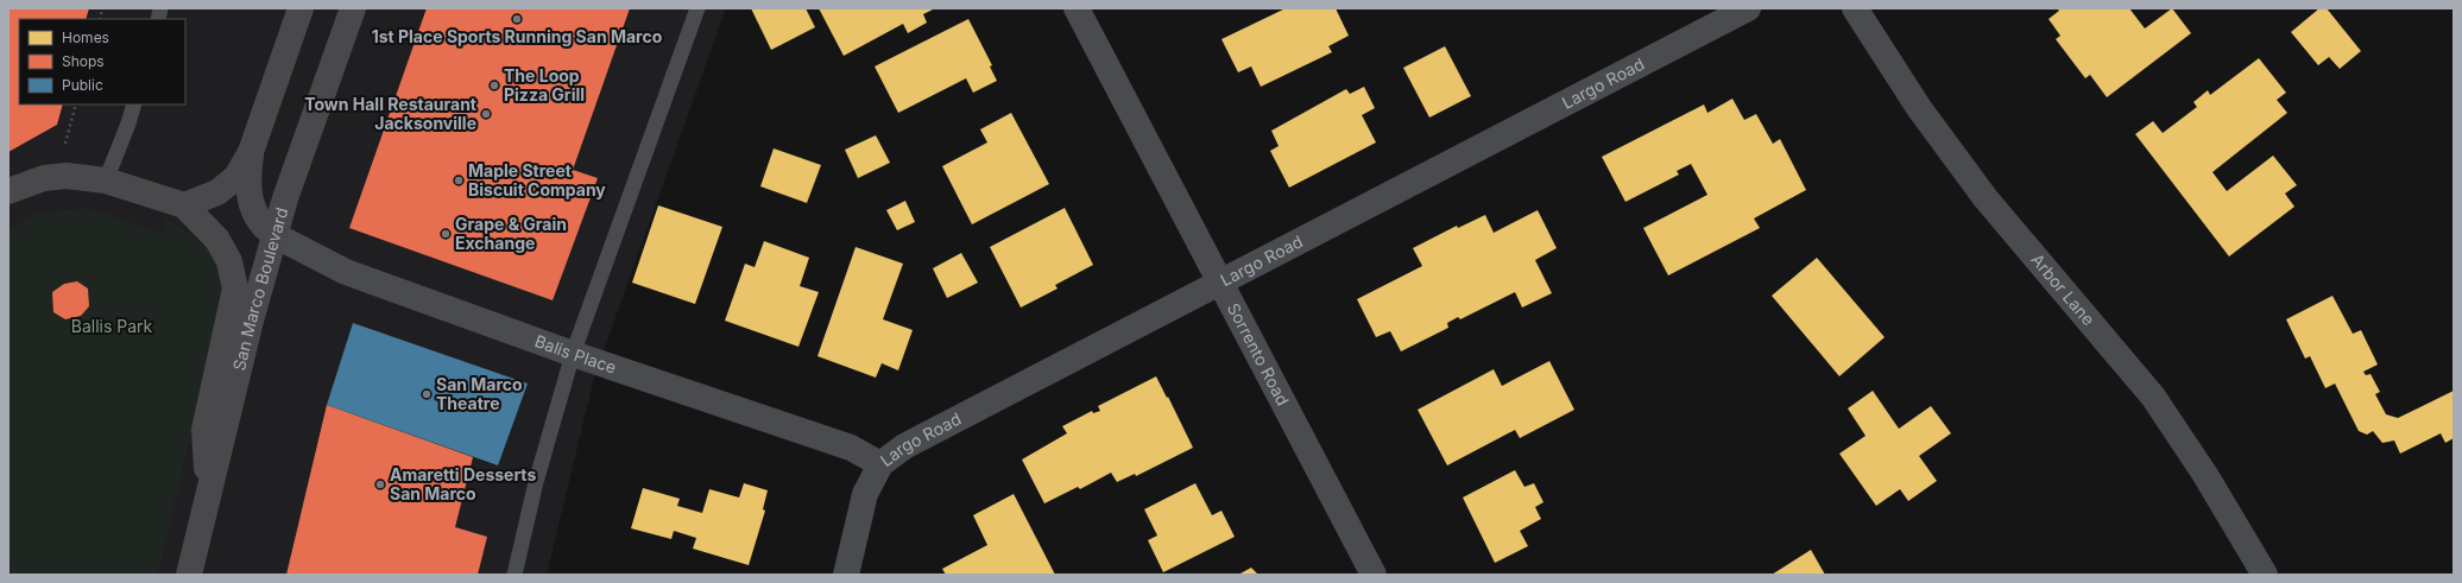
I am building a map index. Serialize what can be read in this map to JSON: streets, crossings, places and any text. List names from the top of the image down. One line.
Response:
{"streets":{"main road":["San Marco Boulevard"],"street":["Largo Road","Arbor Lane","Balis Place","Sorrento Road"]},"crossings":[["Largo Road","Balis Place"],["Largo Road","Sorrento Road"],["San Marco Boulevard","Balis Place"]],"parks":["Ballis Park"],"places":["1st Place Sports Running San Marco","The Loop Pizza Grill","Town Hall Restaurant Jacksonville","Maple Street Biscuit Company","Grape & Grain Exchange","San Marco Theatre","Amaretti Desserts San Marco"],"legend":["Homes","Shops","Public"]}
